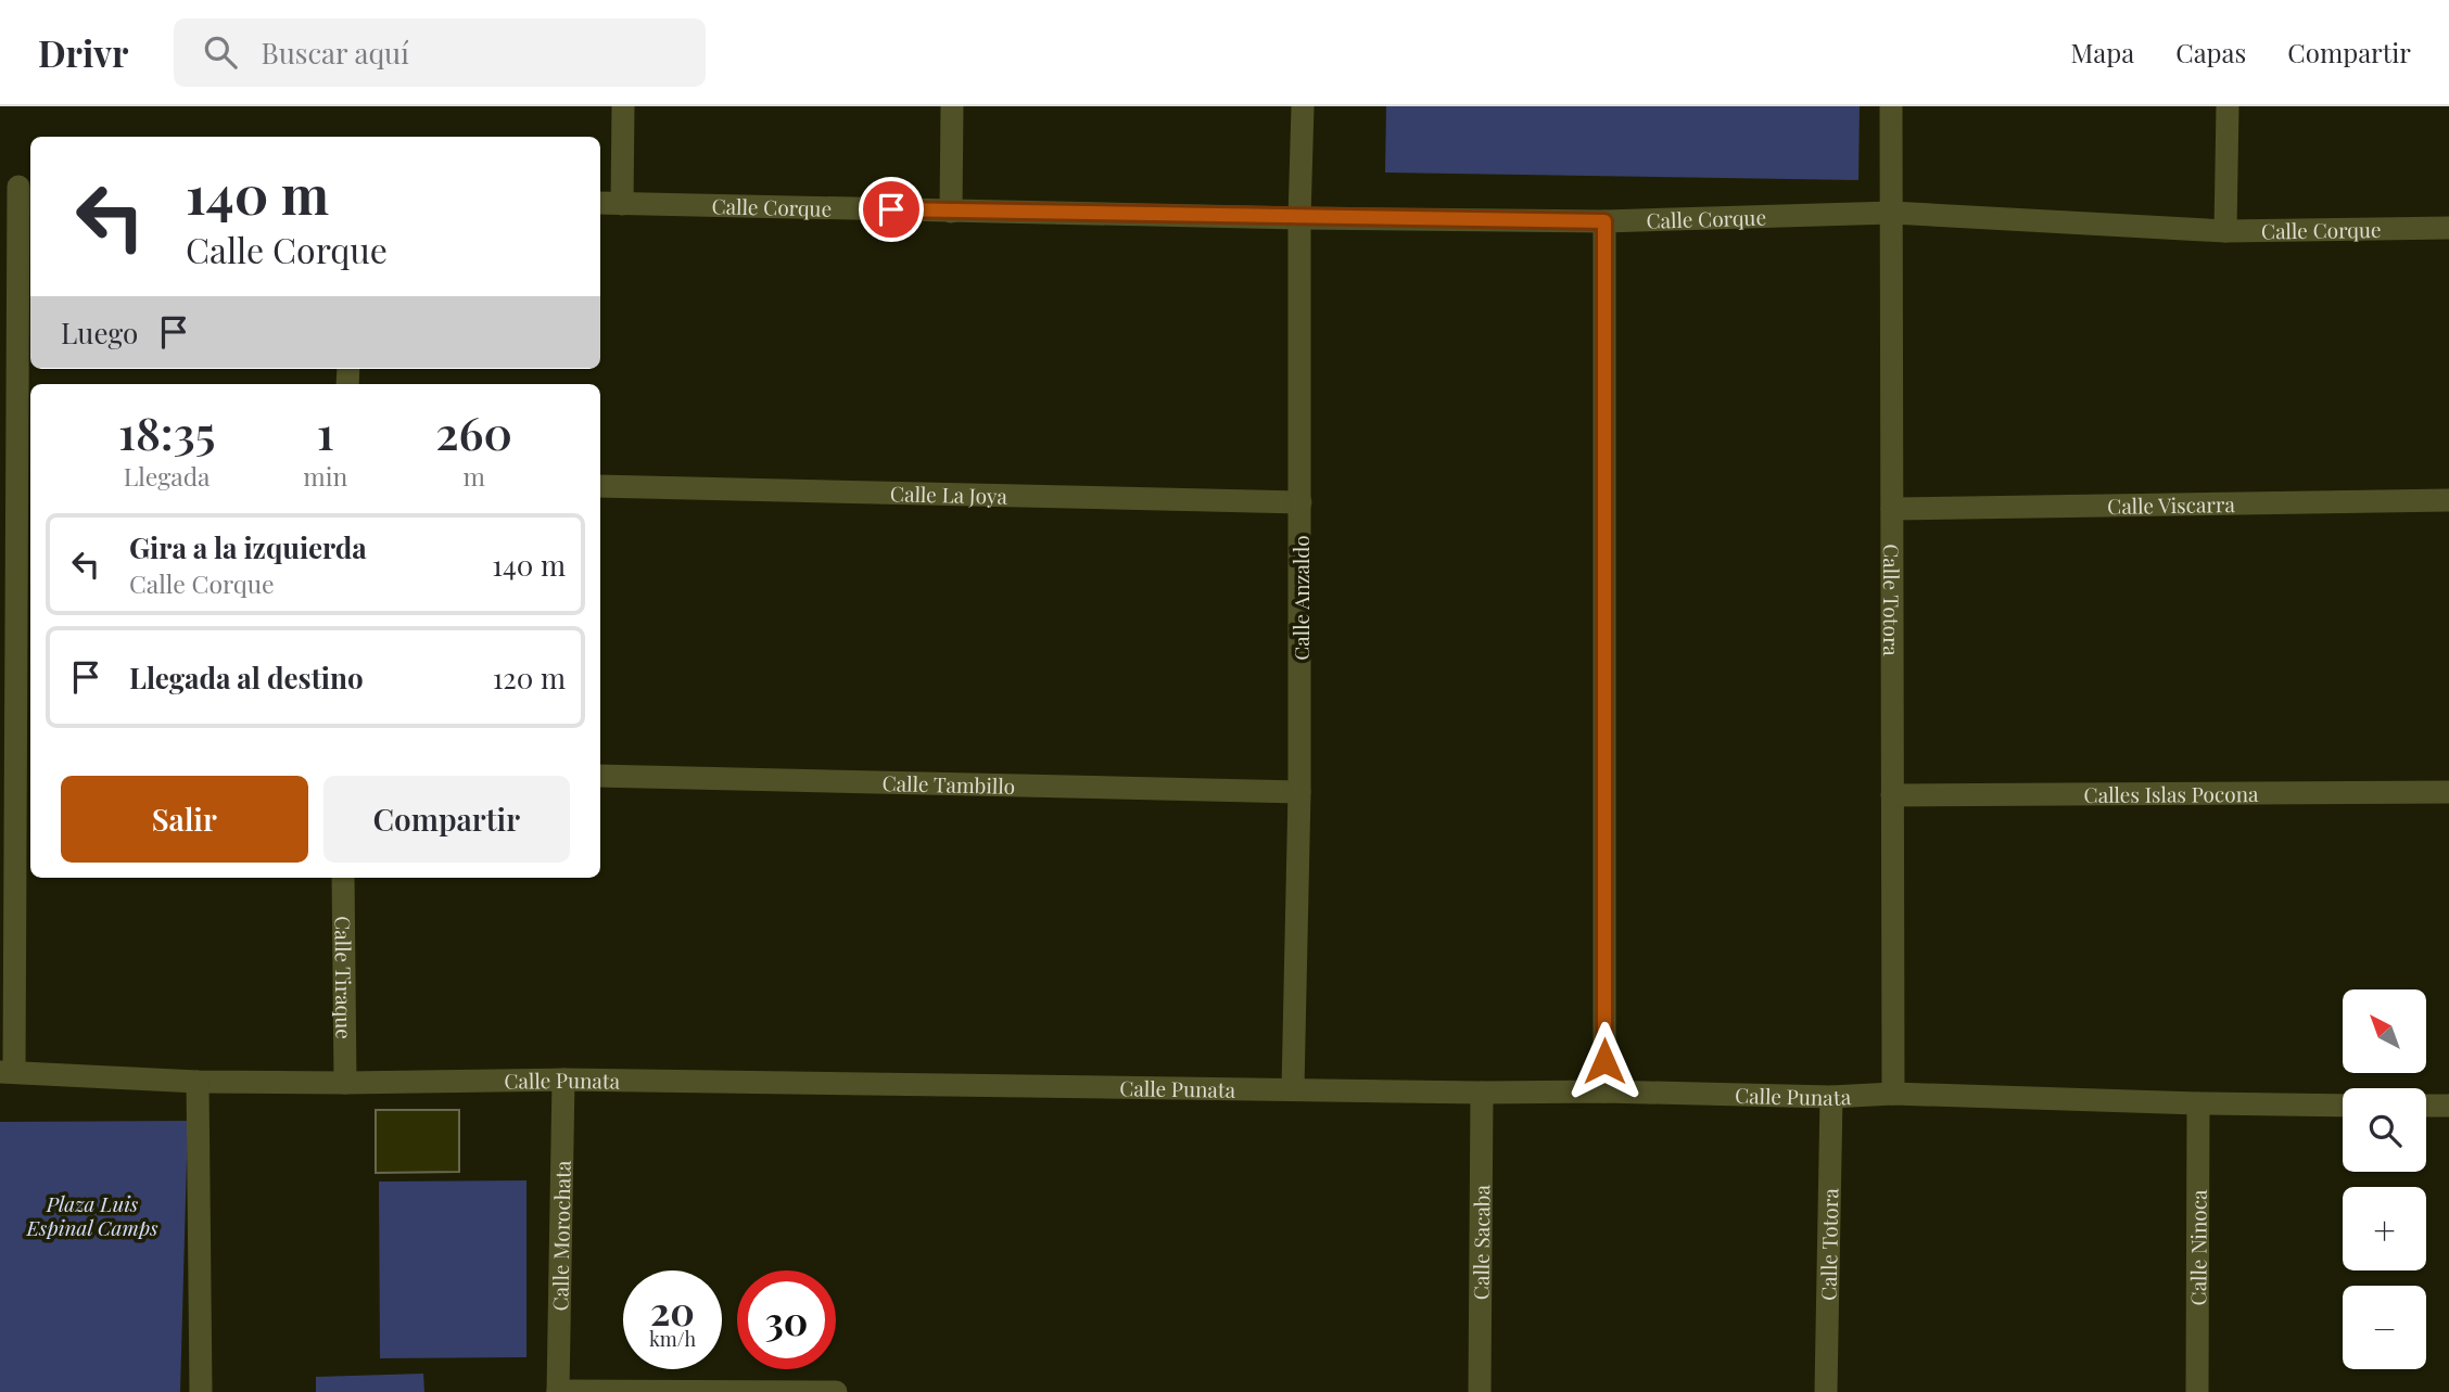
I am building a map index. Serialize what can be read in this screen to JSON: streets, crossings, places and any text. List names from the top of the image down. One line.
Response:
{"streets":{"street":["Calle Corque","Calle La Joya","Calle Viscarra","Calle Anzaldo","Calle Totora","Calle Tambillo","Calles Islas Pocona","Calle Tiraque","Calle Punata","Calle Morochata","Calle Sacaba","Calle Ninoca"]},"crossings":[["Calle Corque","Calle Anzaldo"],["Calle Corque","Calle Totora"],["Calle La Joya","Calle Anzaldo"],["Calle Viscarra","Calle Totora"],["Calle Anzaldo","Calle Tambillo"],["Calle Anzaldo","Calle Punata"],["Calle Totora","Calles Islas Pocona"],["Calle Totora","Calle Punata"],["Calle Tiraque","Calle Punata"],["Calle Punata","Calle Morochata"],["Calle Punata","Calle Sacaba"],["Calle Punata","Calle Ninoca"]],"parks":["Plaza Luis Espinal Camps"],"north":"top left","page":{"header":"Drivr","search":"Buscar aquí","nav":["Mapa","Capas","Compartir"],"turn":["140 m","Calle Corque"],"then":"Luego","eta":["18:35","Llegada","1","min","260","m"],"list":[{"name":"Gira a la izquierda","note":"Calle Corque","value":"140 m"},{"name":"Llegada al destino","value":"120 m"}],"buttons":["Salir","Compartir"],"map_buttons":["+","−"],"speed":"20 km/h","limit":"30"}}
